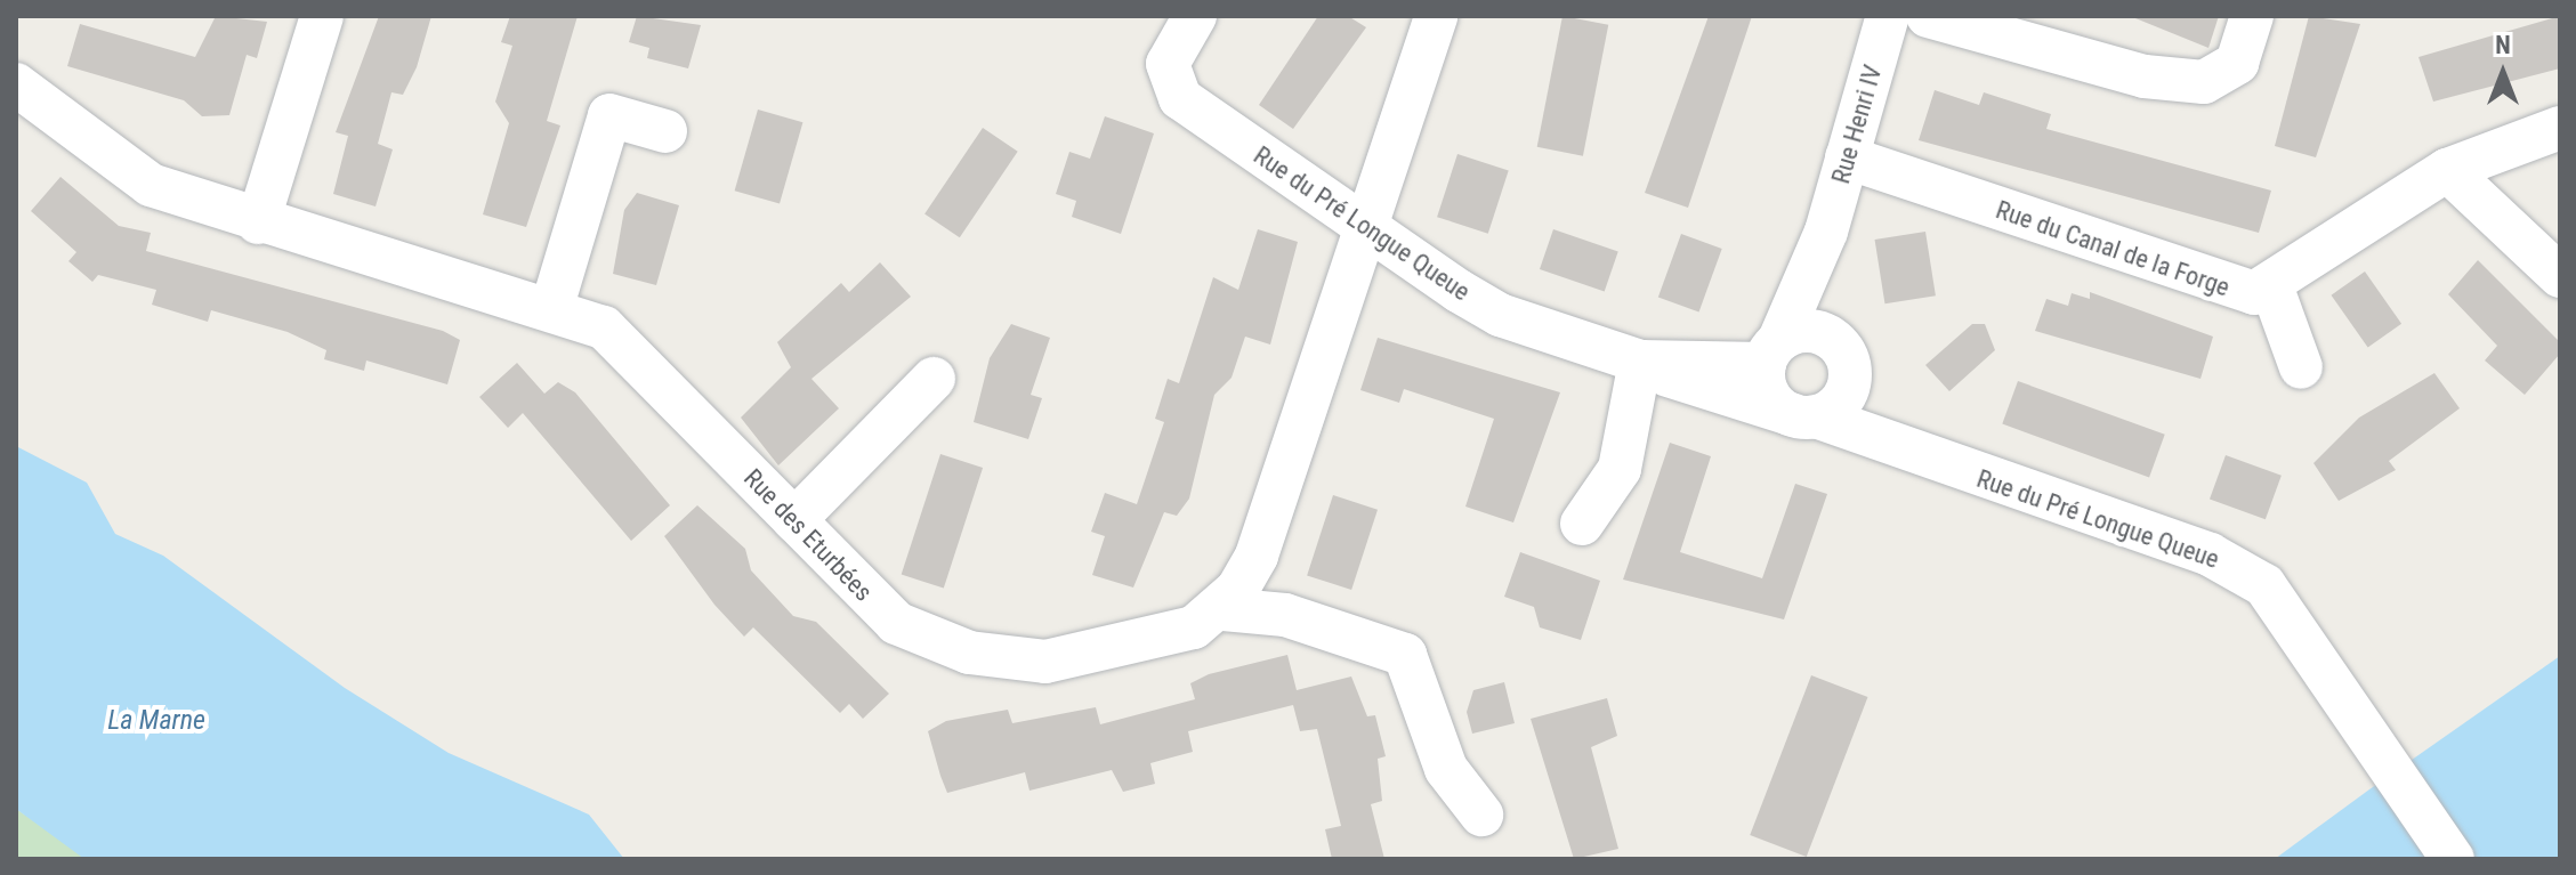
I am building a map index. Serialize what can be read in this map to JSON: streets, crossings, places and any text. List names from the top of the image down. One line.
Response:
{"streets":{"street":["Rue Henri IV","Rue du Pré Longue Queue","Rue du Canal de la Forge","Rue des Eturbées"]},"crossings":[["Rue Henri IV","Rue du Pré Longue Queue"],["Rue Henri IV","Rue du Canal de la Forge"]],"water":["La Marne"],"north":"top"}
